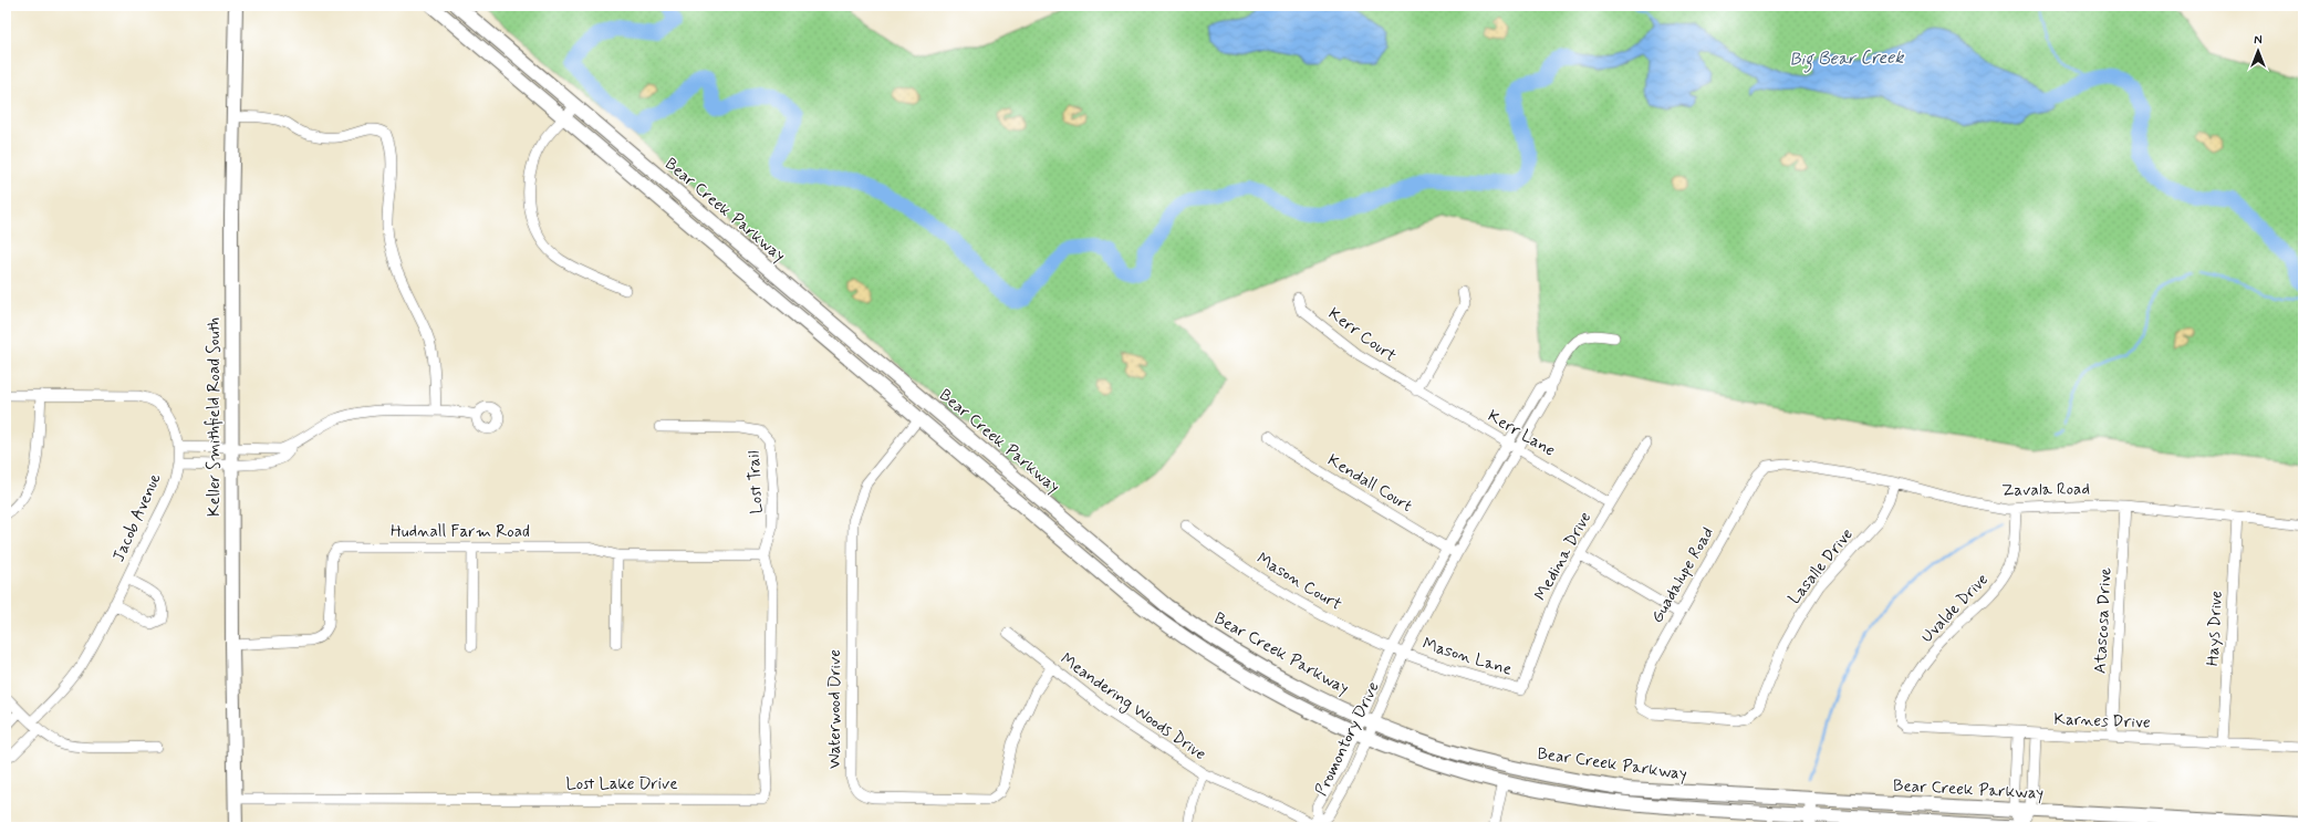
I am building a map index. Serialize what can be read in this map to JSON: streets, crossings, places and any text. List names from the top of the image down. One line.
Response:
{"streets":{"main road":["Bear Creek Parkway","Keller Smithfield Road South"],"street":["Kerr Court","Kerr Lane","Lost Trail","Kendall Court","Zavala Road","Jacob Avenue","Hudnall Farm Road","Medina Drive","Lasalle Drive","Guadalupe Road","Mason Court","Uvalde Drive","Atascosa Drive","Hays Drive","Mason Lane","Meandering Woods Drive","Waterwood Drive","Karnes Drive","Promontory Drive","Lost Lake Drive"]},"crossings":[["Bear Creek Parkway","Waterwood Drive"],["Bear Creek Parkway","Promontory Drive"],["Kerr Court","Kerr Lane"],["Keller Smithfield Road South","Hudnall Farm Road"],["Keller Smithfield Road South","Lost Lake Drive"],["Kerr Lane","Medina Drive"],["Kerr Lane","Promontory Drive"],["Lost Trail","Hudnall Farm Road"],["Lost Trail","Lost Lake Drive"],["Kendall Court","Promontory Drive"],["Zavala Road","Lasalle Drive"],["Zavala Road","Guadalupe Road"],["Zavala Road","Uvalde Drive"],["Zavala Road","Atascosa Drive"],["Zavala Road","Hays Drive"],["Hudnall Farm Road","Lost Lake Drive"],["Medina Drive","Mason Lane"],["Lasalle Drive","Guadalupe Road"],["Mason Court","Mason Lane"],["Mason Court","Promontory Drive"],["Uvalde Drive","Karnes Drive"],["Atascosa Drive","Karnes Drive"],["Hays Drive","Karnes Drive"],["Mason Lane","Promontory Drive"],["Meandering Woods Drive","Waterwood Drive"],["Meandering Woods Drive","Promontory Drive"]],"water":["Big Bear Creek"],"north":"top"}
